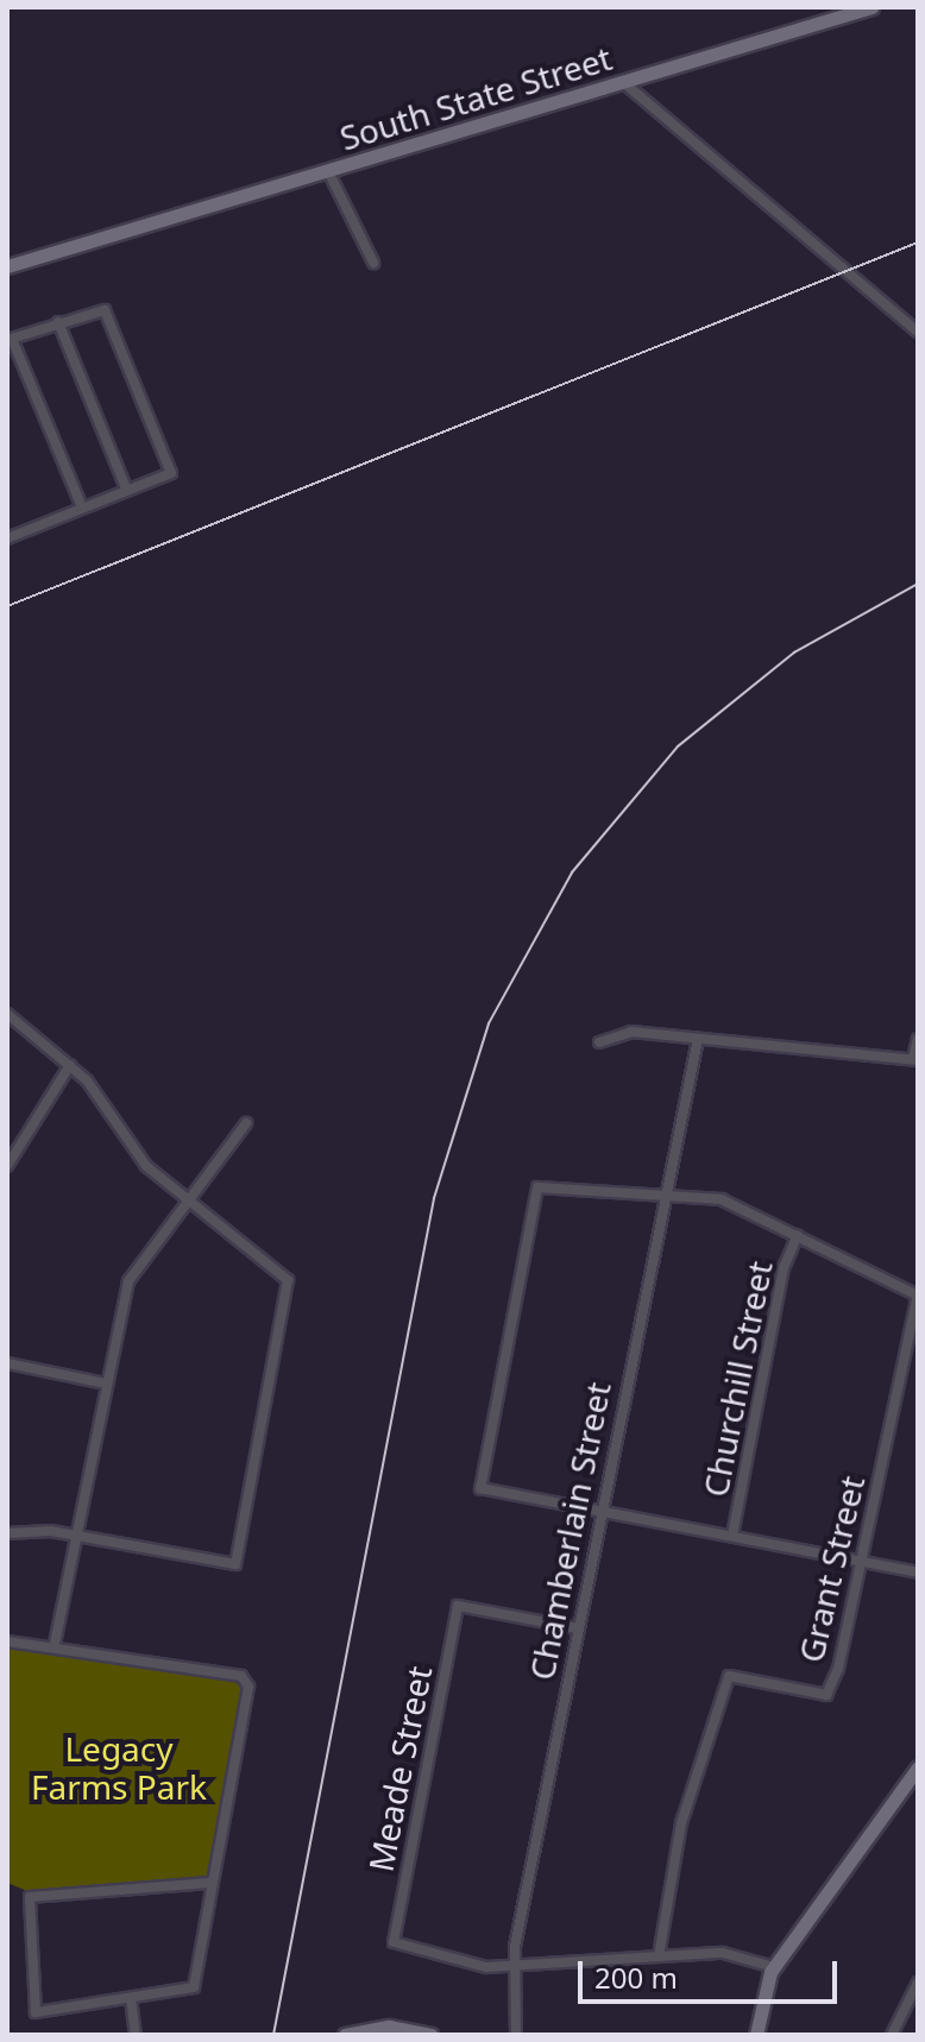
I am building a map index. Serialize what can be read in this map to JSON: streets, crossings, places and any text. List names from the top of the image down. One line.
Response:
{"streets":{"main road":["South State Street"],"street":["Churchill Street","Chamberlain Street","Grant Street","Meade Street"]},"crossings":[["Chamberlain Street","Meade Street"]],"parks":["Legacy Farms Park"],"scale_bar":"200 m"}
